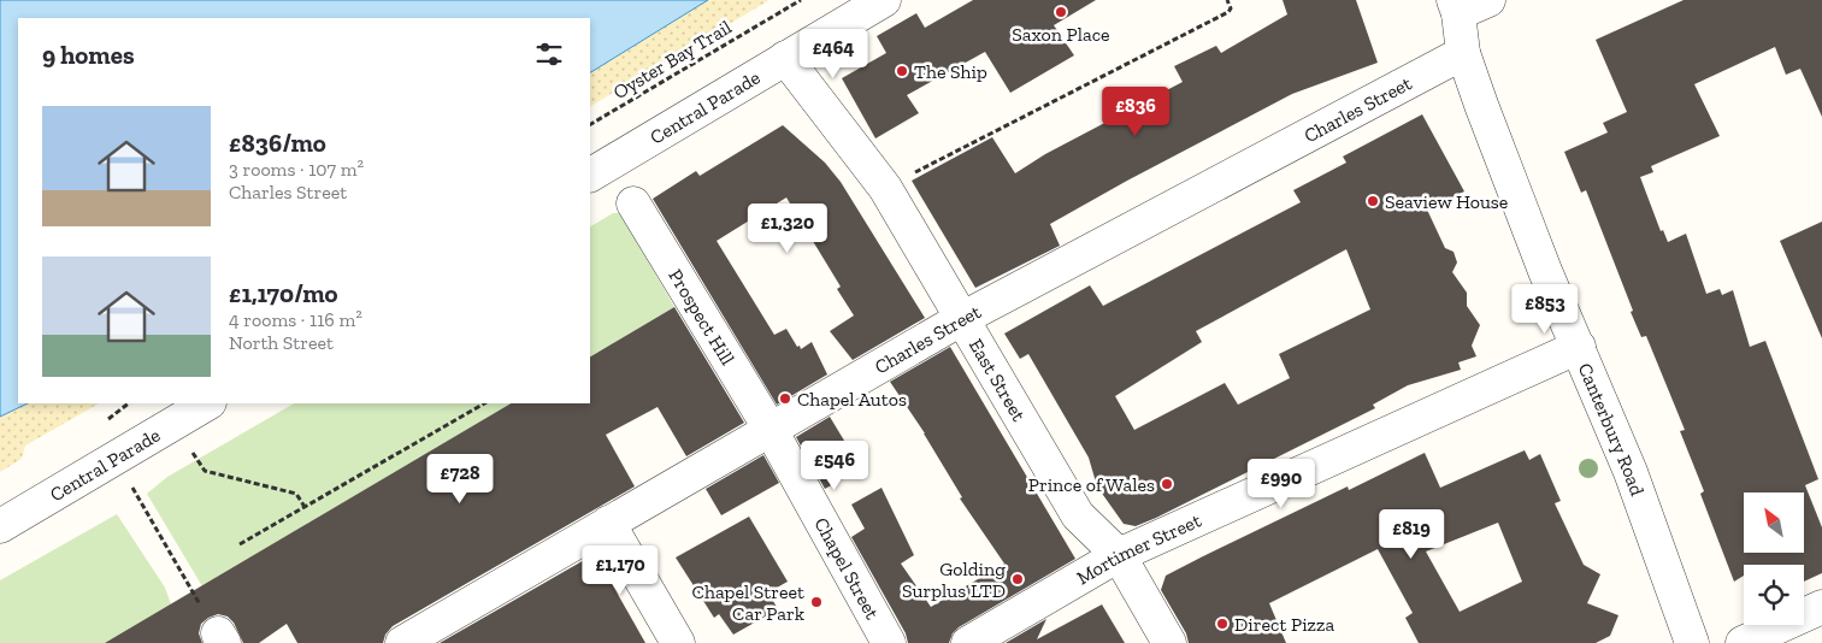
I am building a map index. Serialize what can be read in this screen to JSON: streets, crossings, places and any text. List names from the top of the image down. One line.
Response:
{"streets":{"street":["Central Parade","Charles Street","Prospect Hill","East Street","Canterbury Road","Mortimer Street","Chapel Street"],"path":["Oyster Bay Trail"]},"crossings":[["Central Parade","East Street"],["Charles Street","Prospect Hill"],["Charles Street","East Street"],["Charles Street","Canterbury Road"],["Charles Street","Chapel Street"],["Prospect Hill","Chapel Street"],["East Street","Mortimer Street"],["Canterbury Road","Mortimer Street"]],"places":["Saxon Place","The Ship","Seaview House","Chapel Autos","Prince of Wales","Golding Surplus LTD","Chapel Street Car Park","Direct Pizza"],"north":"top left","page":{"heading":"9 homes","price":["£464","£836","£1,320","£853","£546","£728","£990","£819","£1,170"],"list":[{"name":"£836/mo","note":"3 rooms · 107 m² · Charles Street"},{"name":"£1,170/mo","note":"4 rooms · 116 m² · North Street"}]}}
